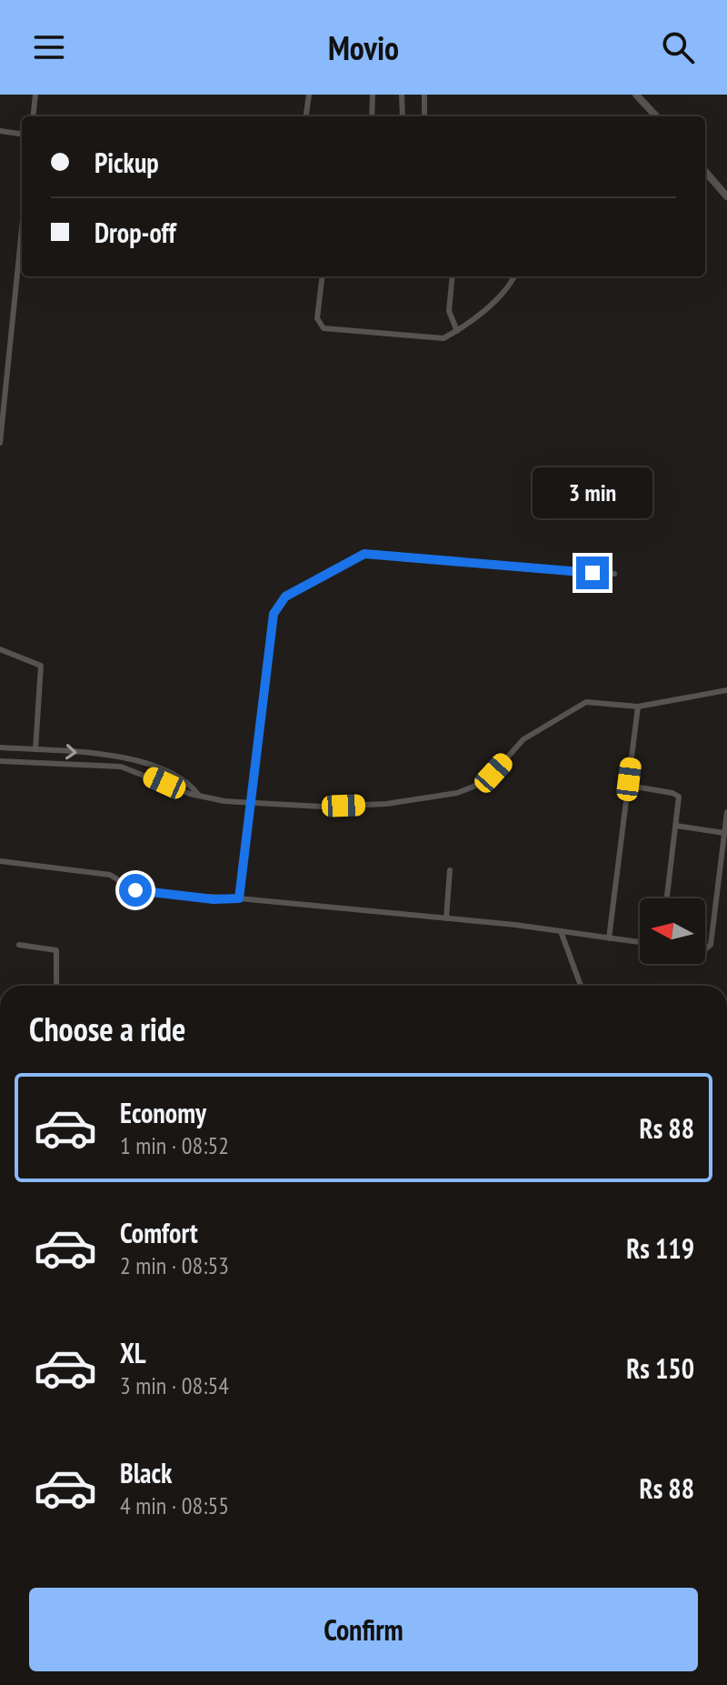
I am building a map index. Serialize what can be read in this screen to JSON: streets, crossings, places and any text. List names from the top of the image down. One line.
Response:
{"north":"left","page":{"header":"Movio","banner":["Pickup","Drop-off"],"bubble":"3 min","heading":"Choose a ride","list":[{"name":"Economy","note":"1 min · 08:52","value":"Rs 88"},{"name":"Comfort","note":"2 min · 08:53","value":"Rs 119"},{"name":"XL","note":"3 min · 08:54","value":"Rs 150"},{"name":"Black","note":"4 min · 08:55","value":"Rs 88"}],"buttons":"Confirm"}}
